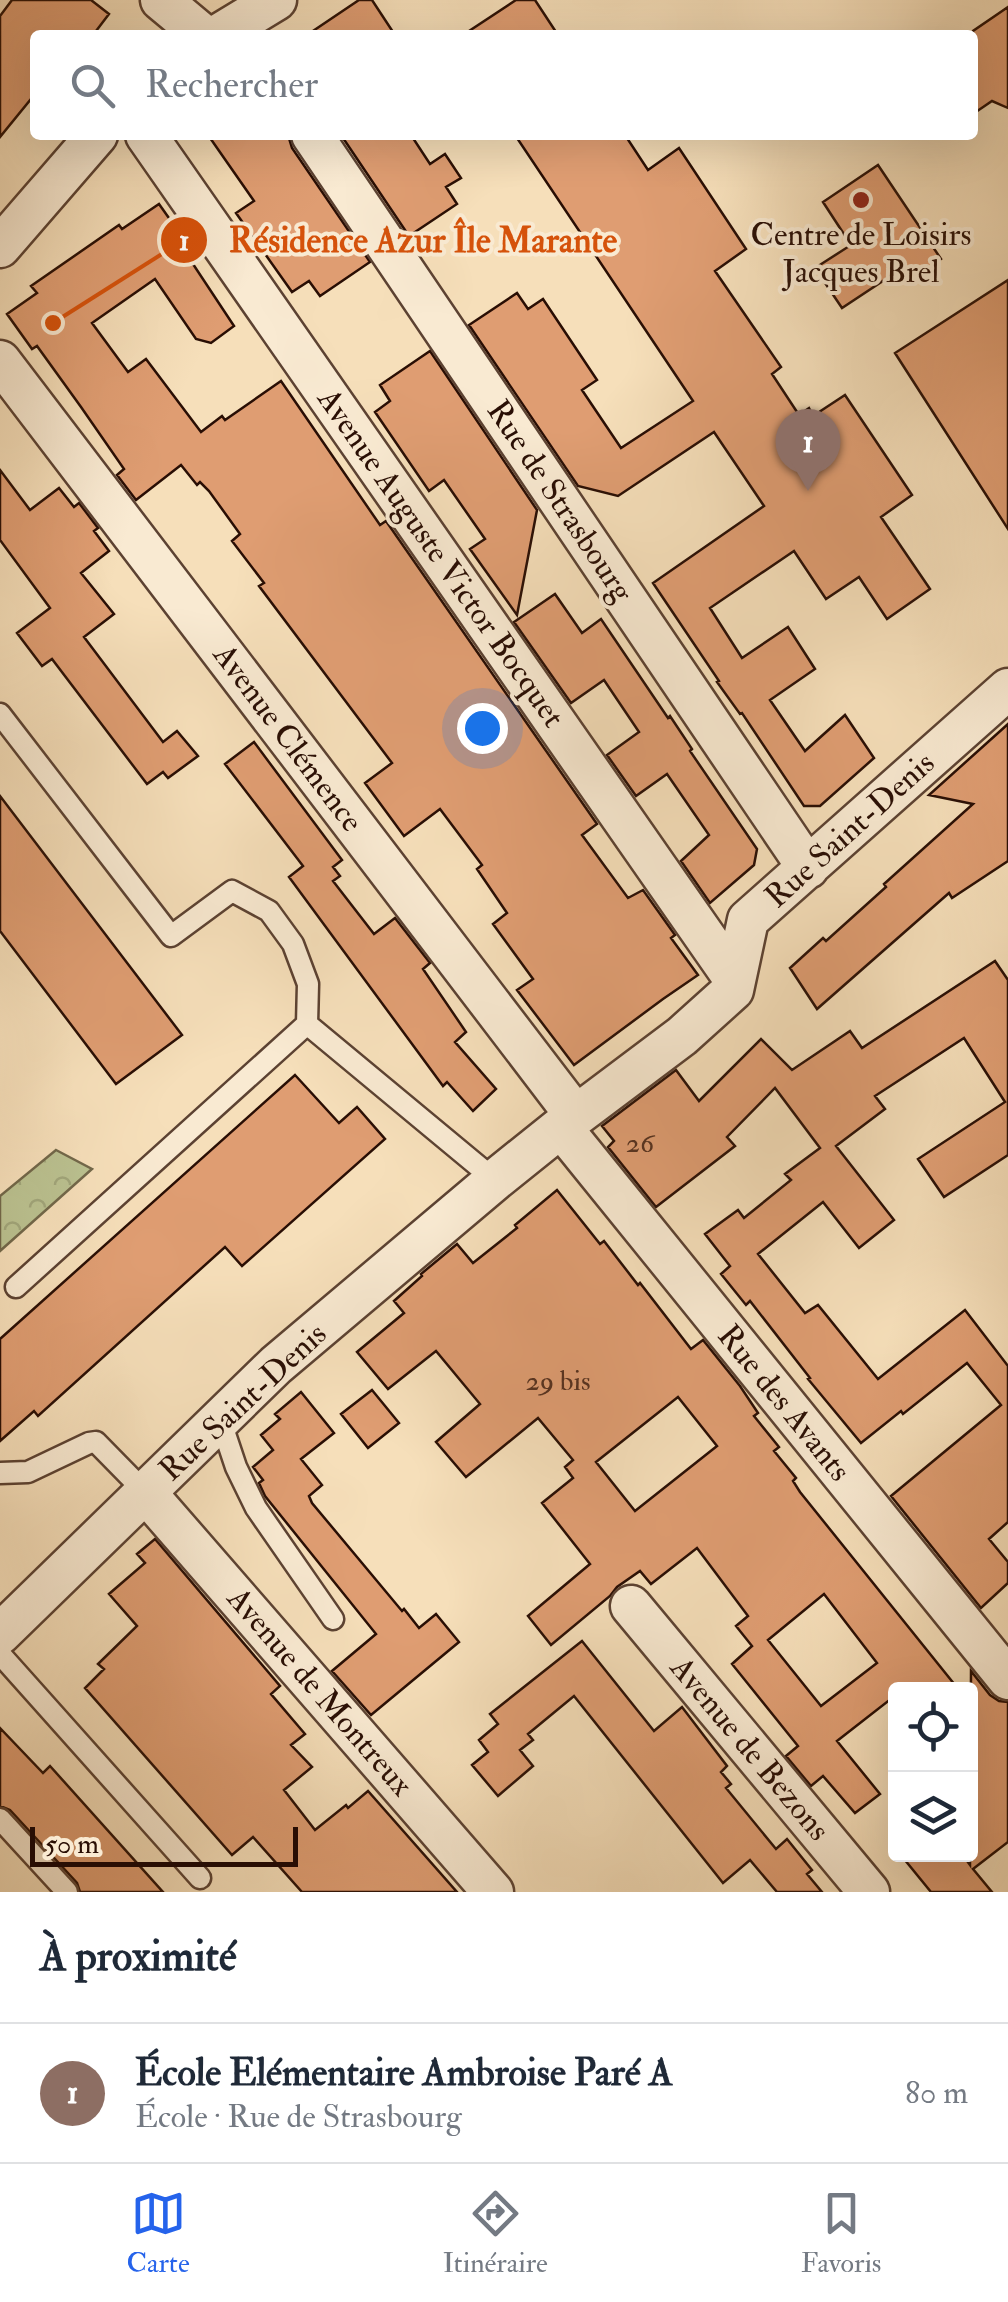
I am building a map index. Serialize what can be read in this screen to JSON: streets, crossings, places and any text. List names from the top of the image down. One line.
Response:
{"streets":{"street":["Rue de Strasbourg","Avenue Auguste Victor Bocquet","Avenue Clémence","Rue Saint-Denis","Rue des Avants","Avenue de Montreux","Avenue de Bezons"]},"crossings":[["Rue de Strasbourg","Rue Saint-Denis"],["Avenue Auguste Victor Bocquet","Rue Saint-Denis"],["Avenue Clémence","Rue Saint-Denis"],["Avenue Clémence","Rue des Avants"],["Rue Saint-Denis","Rue des Avants"],["Rue Saint-Denis","Avenue de Montreux"]],"places":["Centre de Loisirs Jacques Brel","Résidence Azur Île Marante"],"house_numbers":["26","29 bis"],"scale_bar":"50 m","page":{"search":"Rechercher","pins":"1","scale":"50 m","heading":"À proximité","list":[{"mark":"1","name":"École Elémentaire Ambroise Paré A","note":"École · Rue de Strasbourg","value":"80 m"}],"nav":["Carte","Itinéraire","Favoris"]}}
